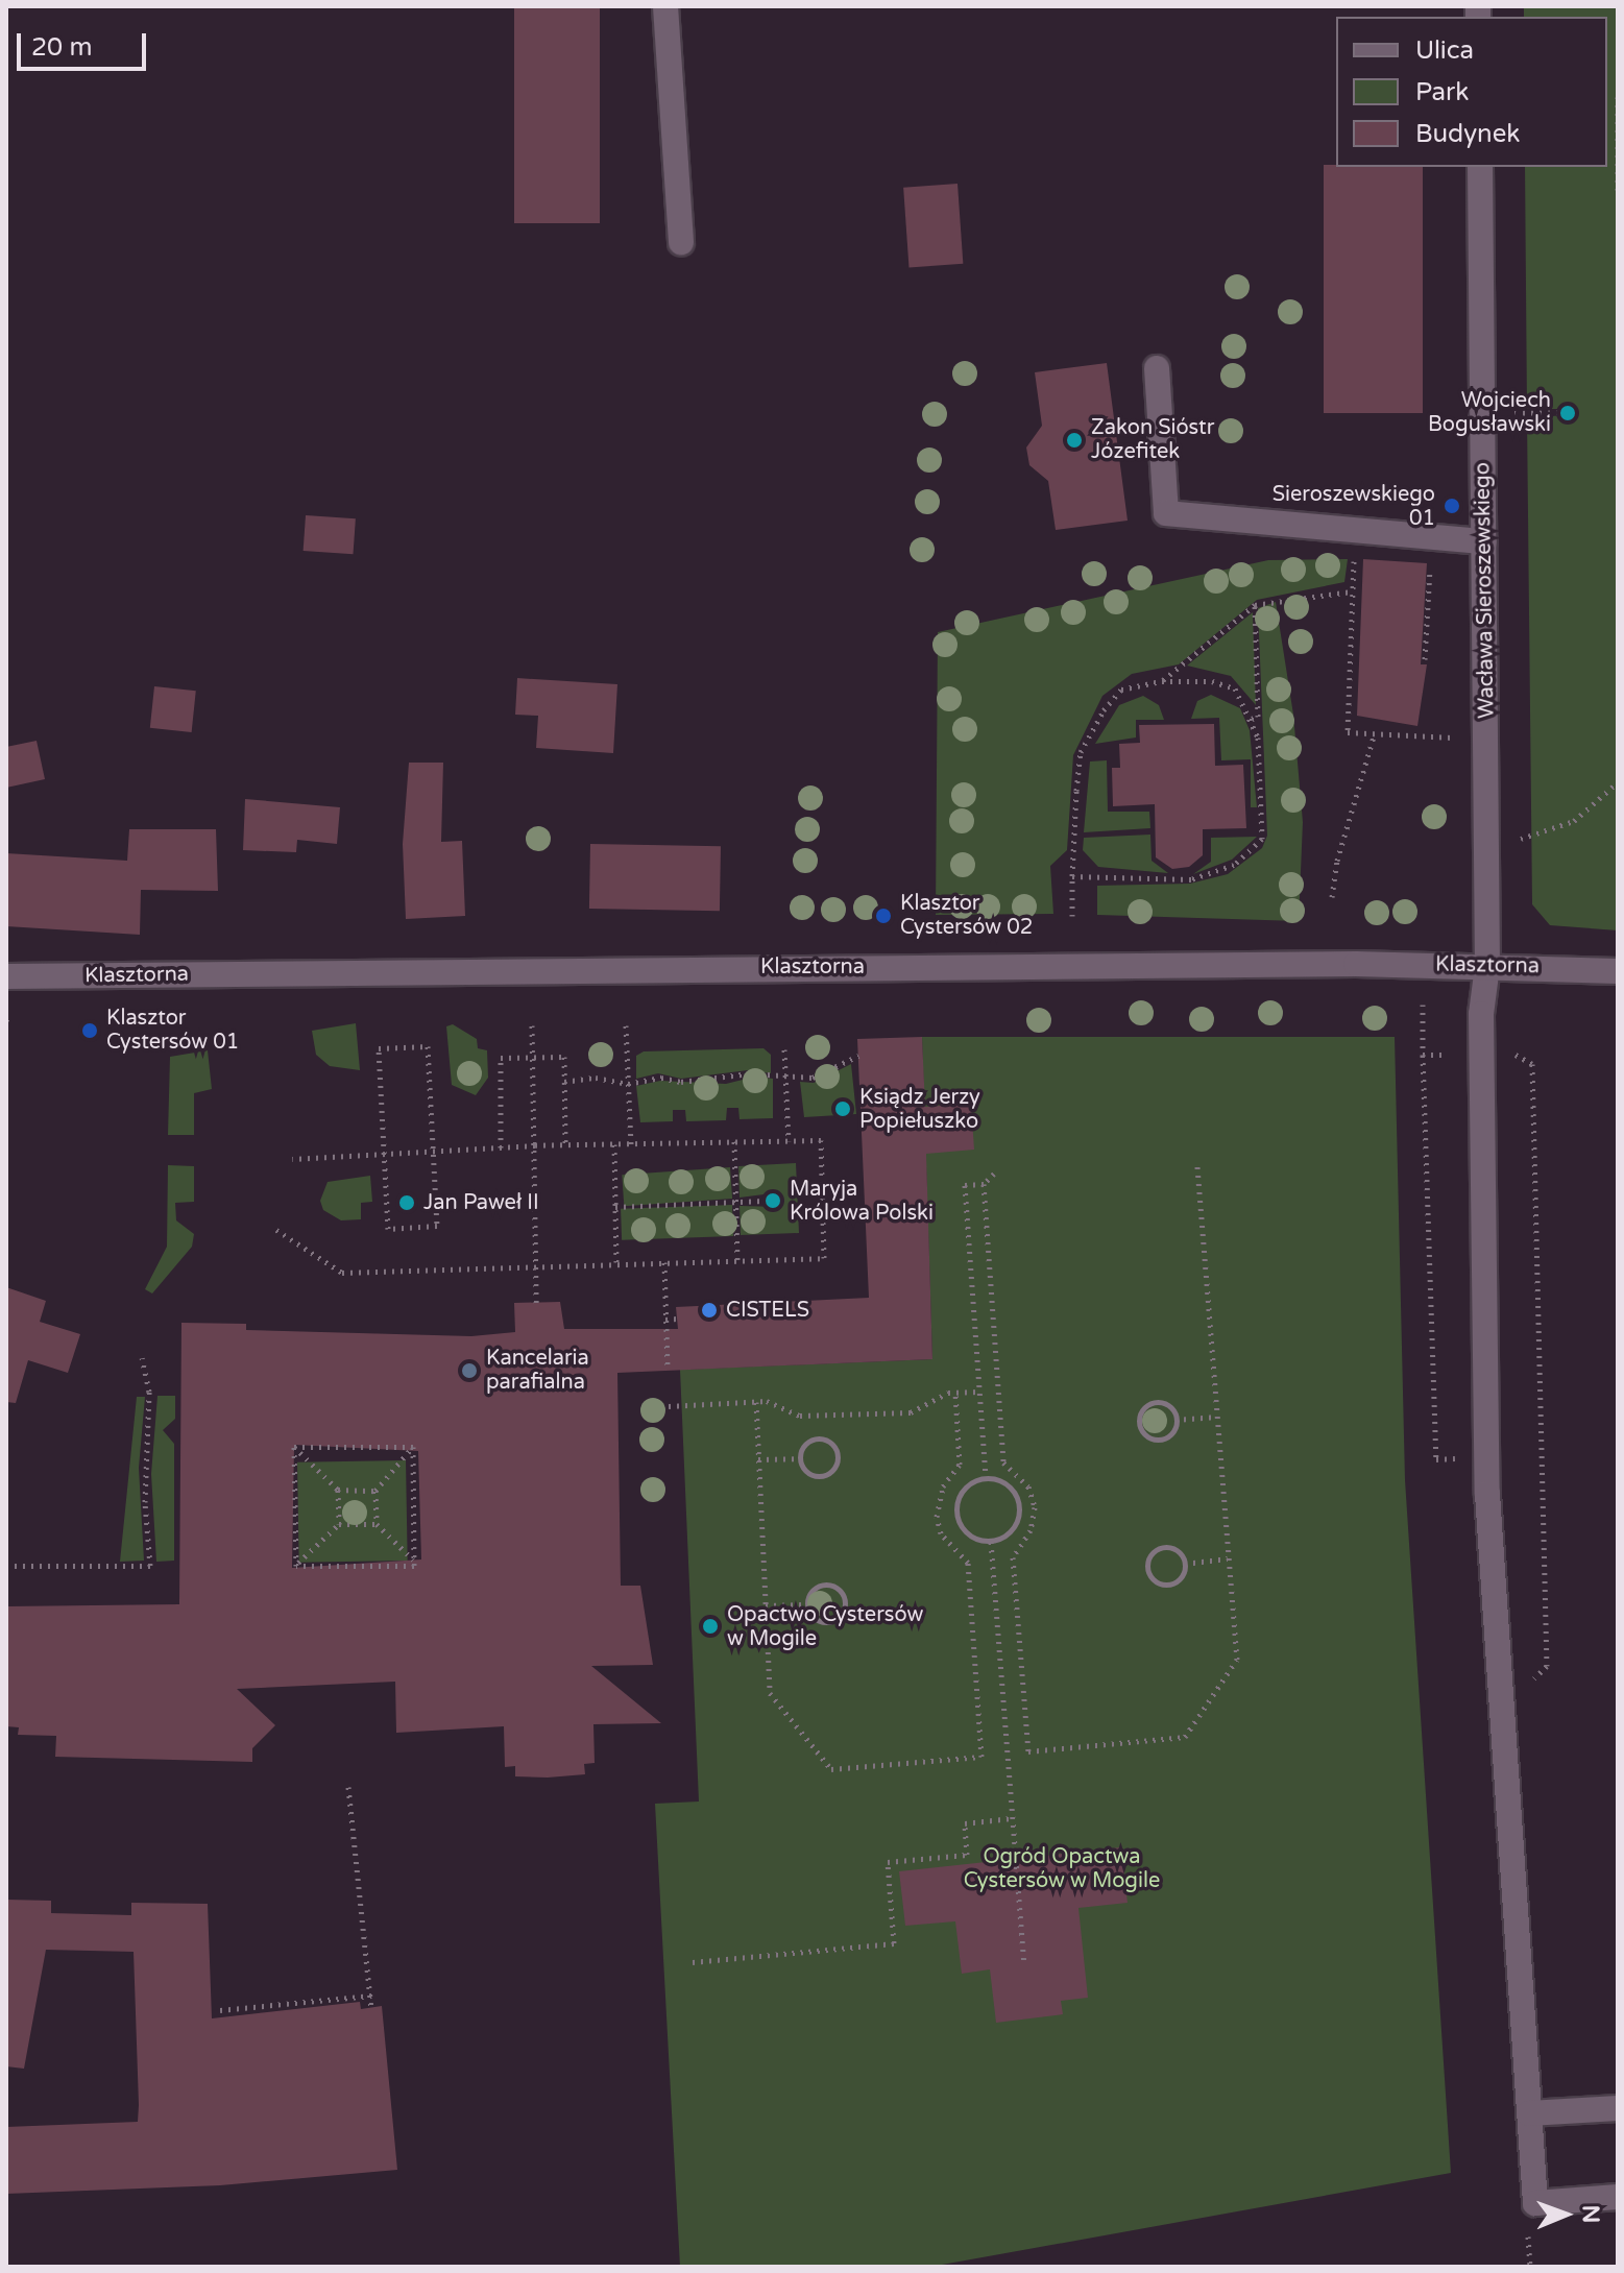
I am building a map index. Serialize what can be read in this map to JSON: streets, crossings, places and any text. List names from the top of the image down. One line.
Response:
{"streets":{"street":["Wacława Sieroszewskiego","Klasztorna"]},"crossings":[["Wacława Sieroszewskiego","Klasztorna"]],"parks":["Ogród Opactwa Cystersów w Mogile"],"places":["Wojciech Bogusławski","Zakon Sióstr Józefitek","Sieroszewskiego 01","Klasztor Cystersów 02","Klasztor Cystersów 01","Ksiądz Jerzy Popiełuszko","Maryja Królowa Polski","Jan Paweł II","CISTELS","Kancelaria parafialna","Opactwo Cystersów w Mogile"],"legend":["Ulica","Park","Budynek"],"scale_bar":"20 m","north":"right"}
